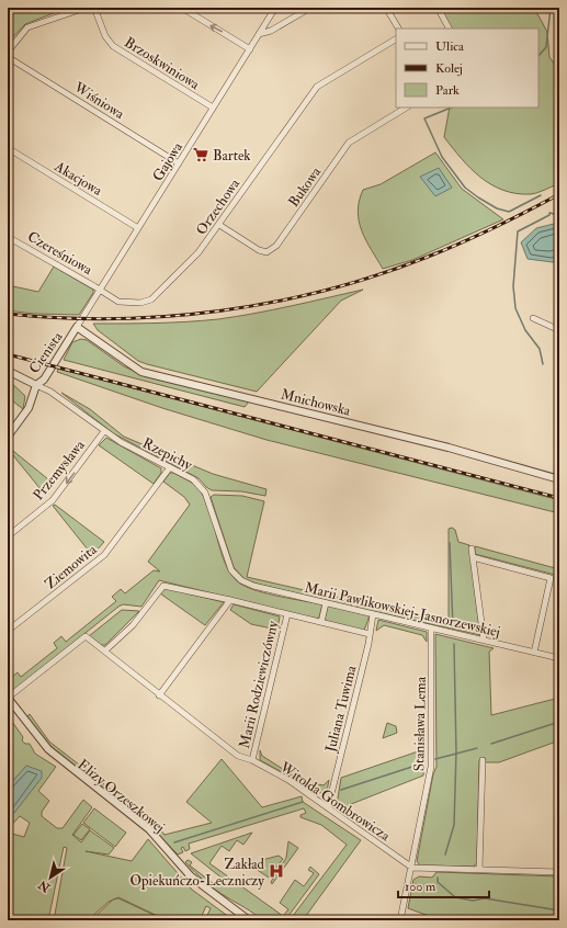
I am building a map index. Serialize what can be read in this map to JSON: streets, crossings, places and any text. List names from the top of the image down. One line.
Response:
{"streets":{"street":["Brzoskwiniowa","Wiśniowa","Gajowa","Akacjowa","Bukowa","Orzechowa","Czereśniowa","Cienista","Mnichowska","Rzepichy","Przemysława","Ziemowita","Marii Pawlikowskiej-Jasnorzewskiej","Marii Rodziewiczówny","Juliana Tuwima","Stanisława Lema","Elizy Orzeszkowej","Witolda Gombrowicza"]},"crossings":[["Brzoskwiniowa","Gajowa"],["Wiśniowa","Gajowa"],["Gajowa","Akacjowa"],["Gajowa","Orzechowa"],["Gajowa","Czereśniowa"],["Gajowa","Cienista"],["Gajowa","Mnichowska"],["Bukowa","Orzechowa"],["Orzechowa","Czereśniowa"],["Cienista","Mnichowska"],["Cienista","Rzepichy"],["Rzepichy","Przemysława"],["Rzepichy","Ziemowita"],["Rzepichy","Marii Pawlikowskiej-Jasnorzewskiej"],["Marii Pawlikowskiej-Jasnorzewskiej","Juliana Tuwima"],["Marii Pawlikowskiej-Jasnorzewskiej","Stanisława Lema"],["Marii Rodziewiczówny","Witolda Gombrowicza"],["Juliana Tuwima","Witolda Gombrowicza"],["Stanisława Lema","Witolda Gombrowicza"],["Elizy Orzeszkowej","Witolda Gombrowicza"]],"one_way":["Przemysława"],"places":{"supermarket":["Bartek"],"hospital":["Zakład Opiekuńczo-Leczniczy"]},"legend":["Ulica","Kolej","Park"],"scale_bar":"100 m","north":"bottom left"}
